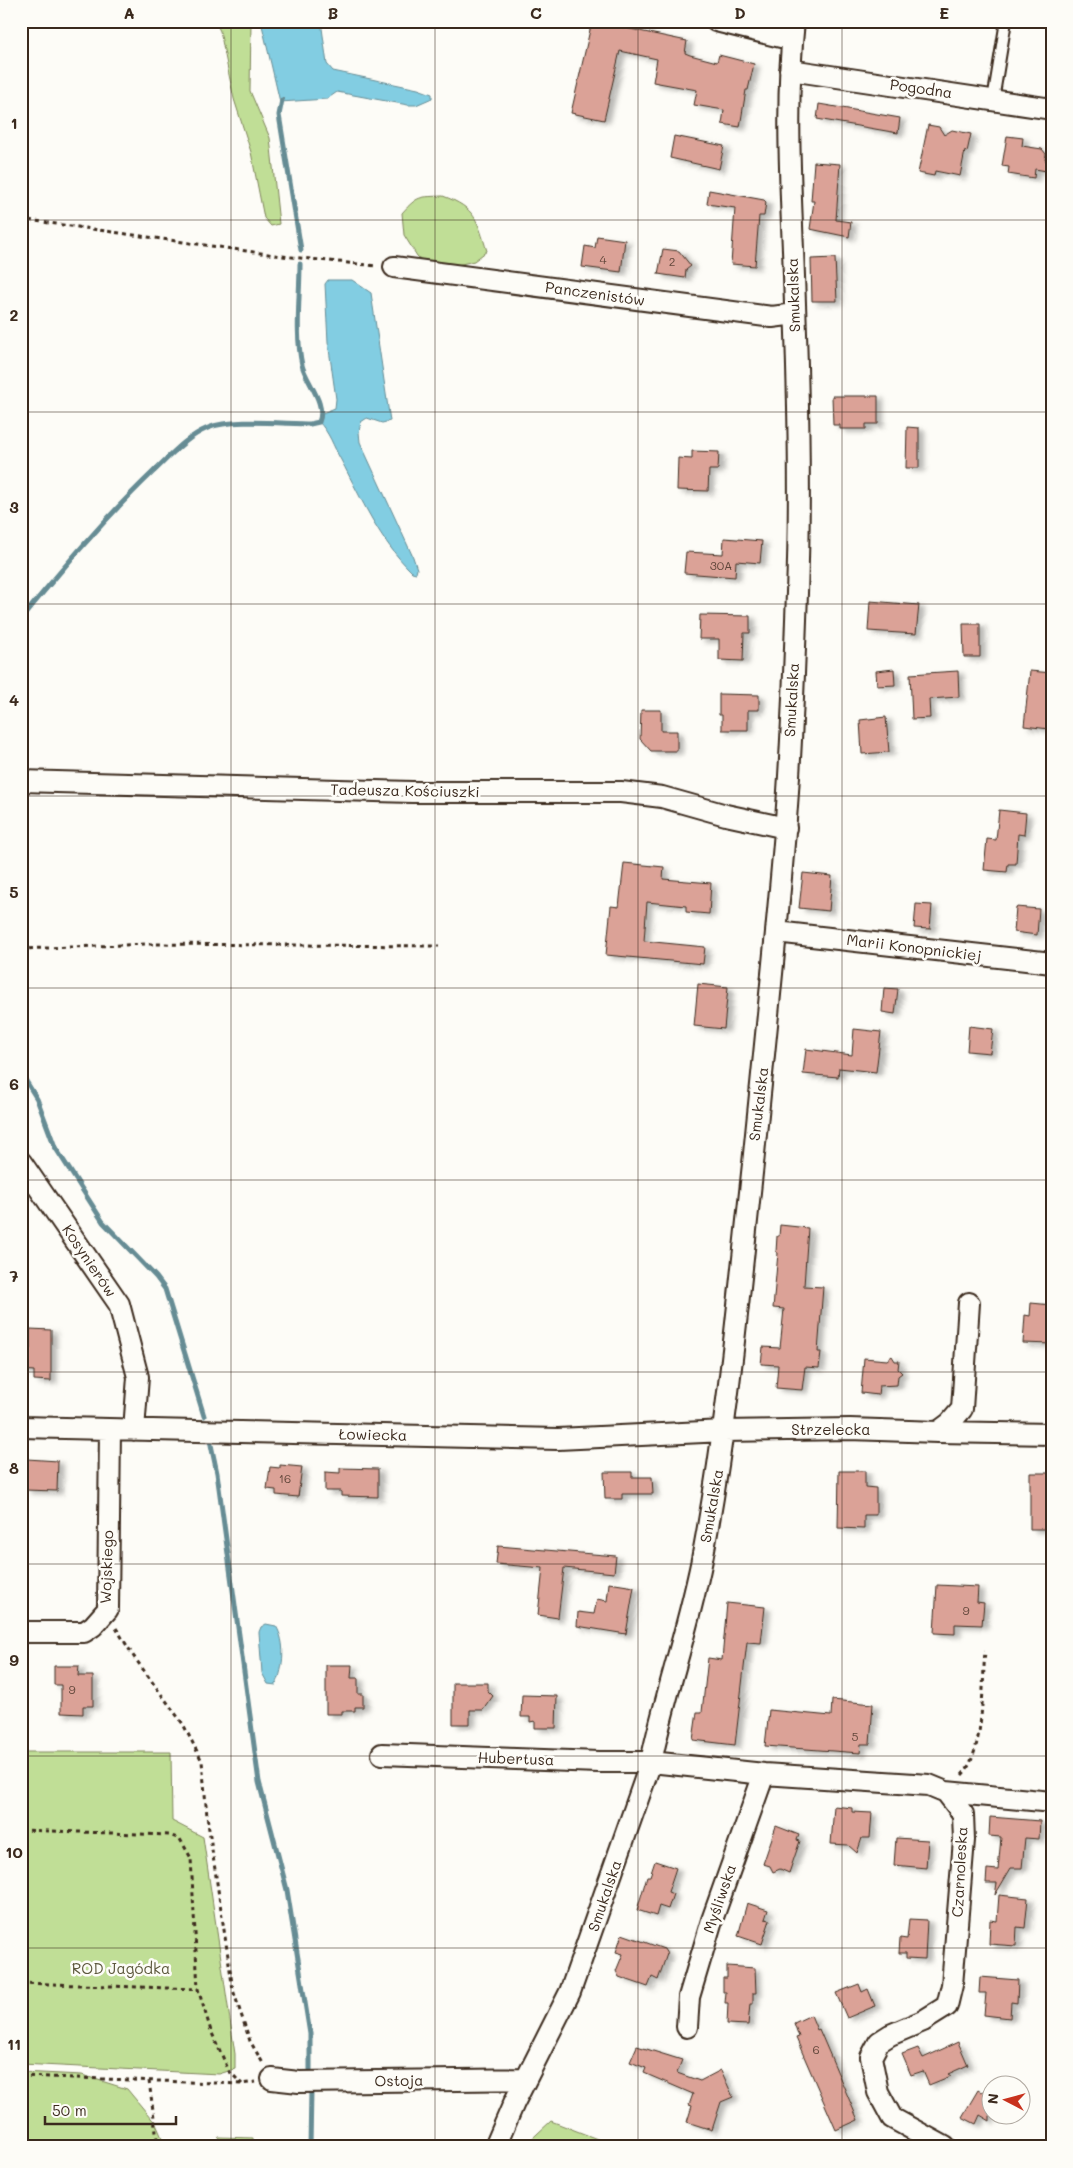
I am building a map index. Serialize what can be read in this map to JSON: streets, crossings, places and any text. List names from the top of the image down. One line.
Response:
{"streets":{"street":["Pogodna","Panczenistów","Smukalska","Tadeusza Kościuszki","Marii Konopnickiej","Kosynierów","Strzelecka","Łowiecka","Wojskiego","Hubertusa","Czarnoleska","Myśliwska","Ostoja"]},"crossings":[["Pogodna","Smukalska"],["Panczenistów","Smukalska"],["Smukalska","Tadeusza Kościuszki"],["Smukalska","Marii Konopnickiej"],["Smukalska","Strzelecka"],["Smukalska","Łowiecka"],["Smukalska","Hubertusa"],["Smukalska","Ostoja"],["Kosynierów","Łowiecka"],["Strzelecka","Łowiecka"],["Łowiecka","Wojskiego"]],"parks":["ROD Jagódka"],"house_numbers":["4","2","30A","16","9","9","5","6"],"scale_bar":"50 m","north":"left","grid":{"columns":["A","B","C","D","E"],"rows":["1","2","3","4","5","6","7","8","9","10","11"]}}
